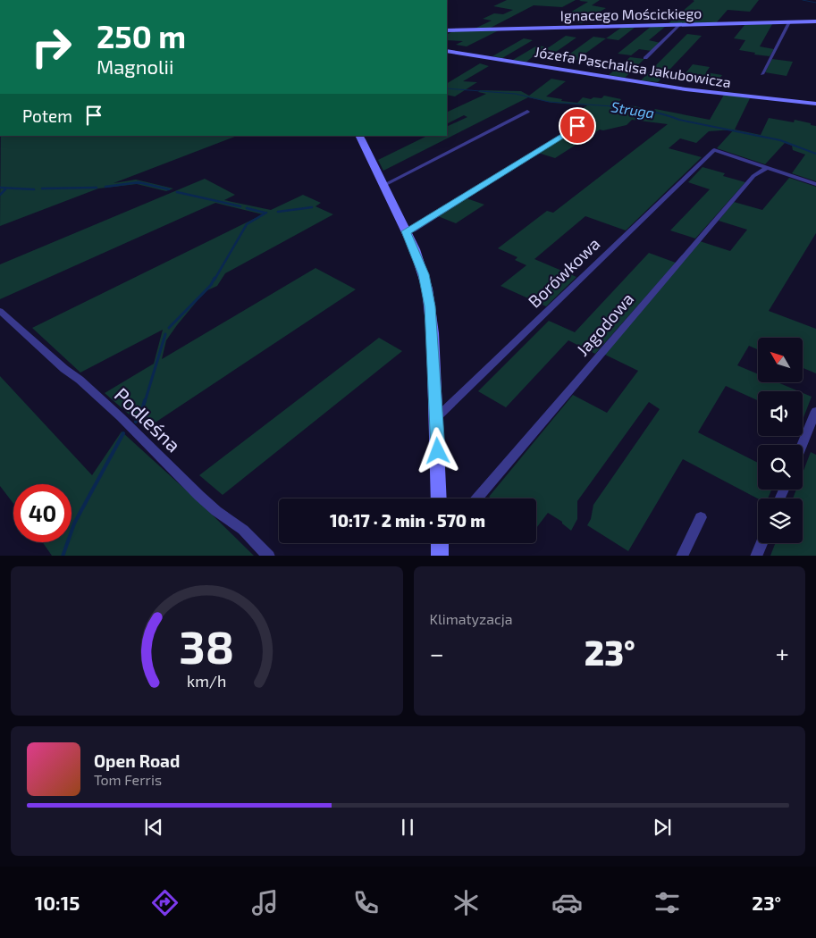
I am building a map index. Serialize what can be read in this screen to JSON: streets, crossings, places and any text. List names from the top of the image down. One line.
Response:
{"streets":{"street":["Ignacego Mościckiego","Józefa Paschalisa Jakubowicza","Borówkowa","Jagodowa","Podleśna"]},"crossings":[["Borówkowa","Jagodowa"]],"water":["Struga"],"north":"top left","page":{"turn":["250 m","Magnolii"],"then":"Potem","limit":"40","trip":"10:17 · 2 min · 570 m","tile":"Klimatyzacja","heat":["−","23°","+"],"song":["Open Road","Tom Ferris"],"tabs":["10:15","23°"],"gauge":["38","km/h"]}}
